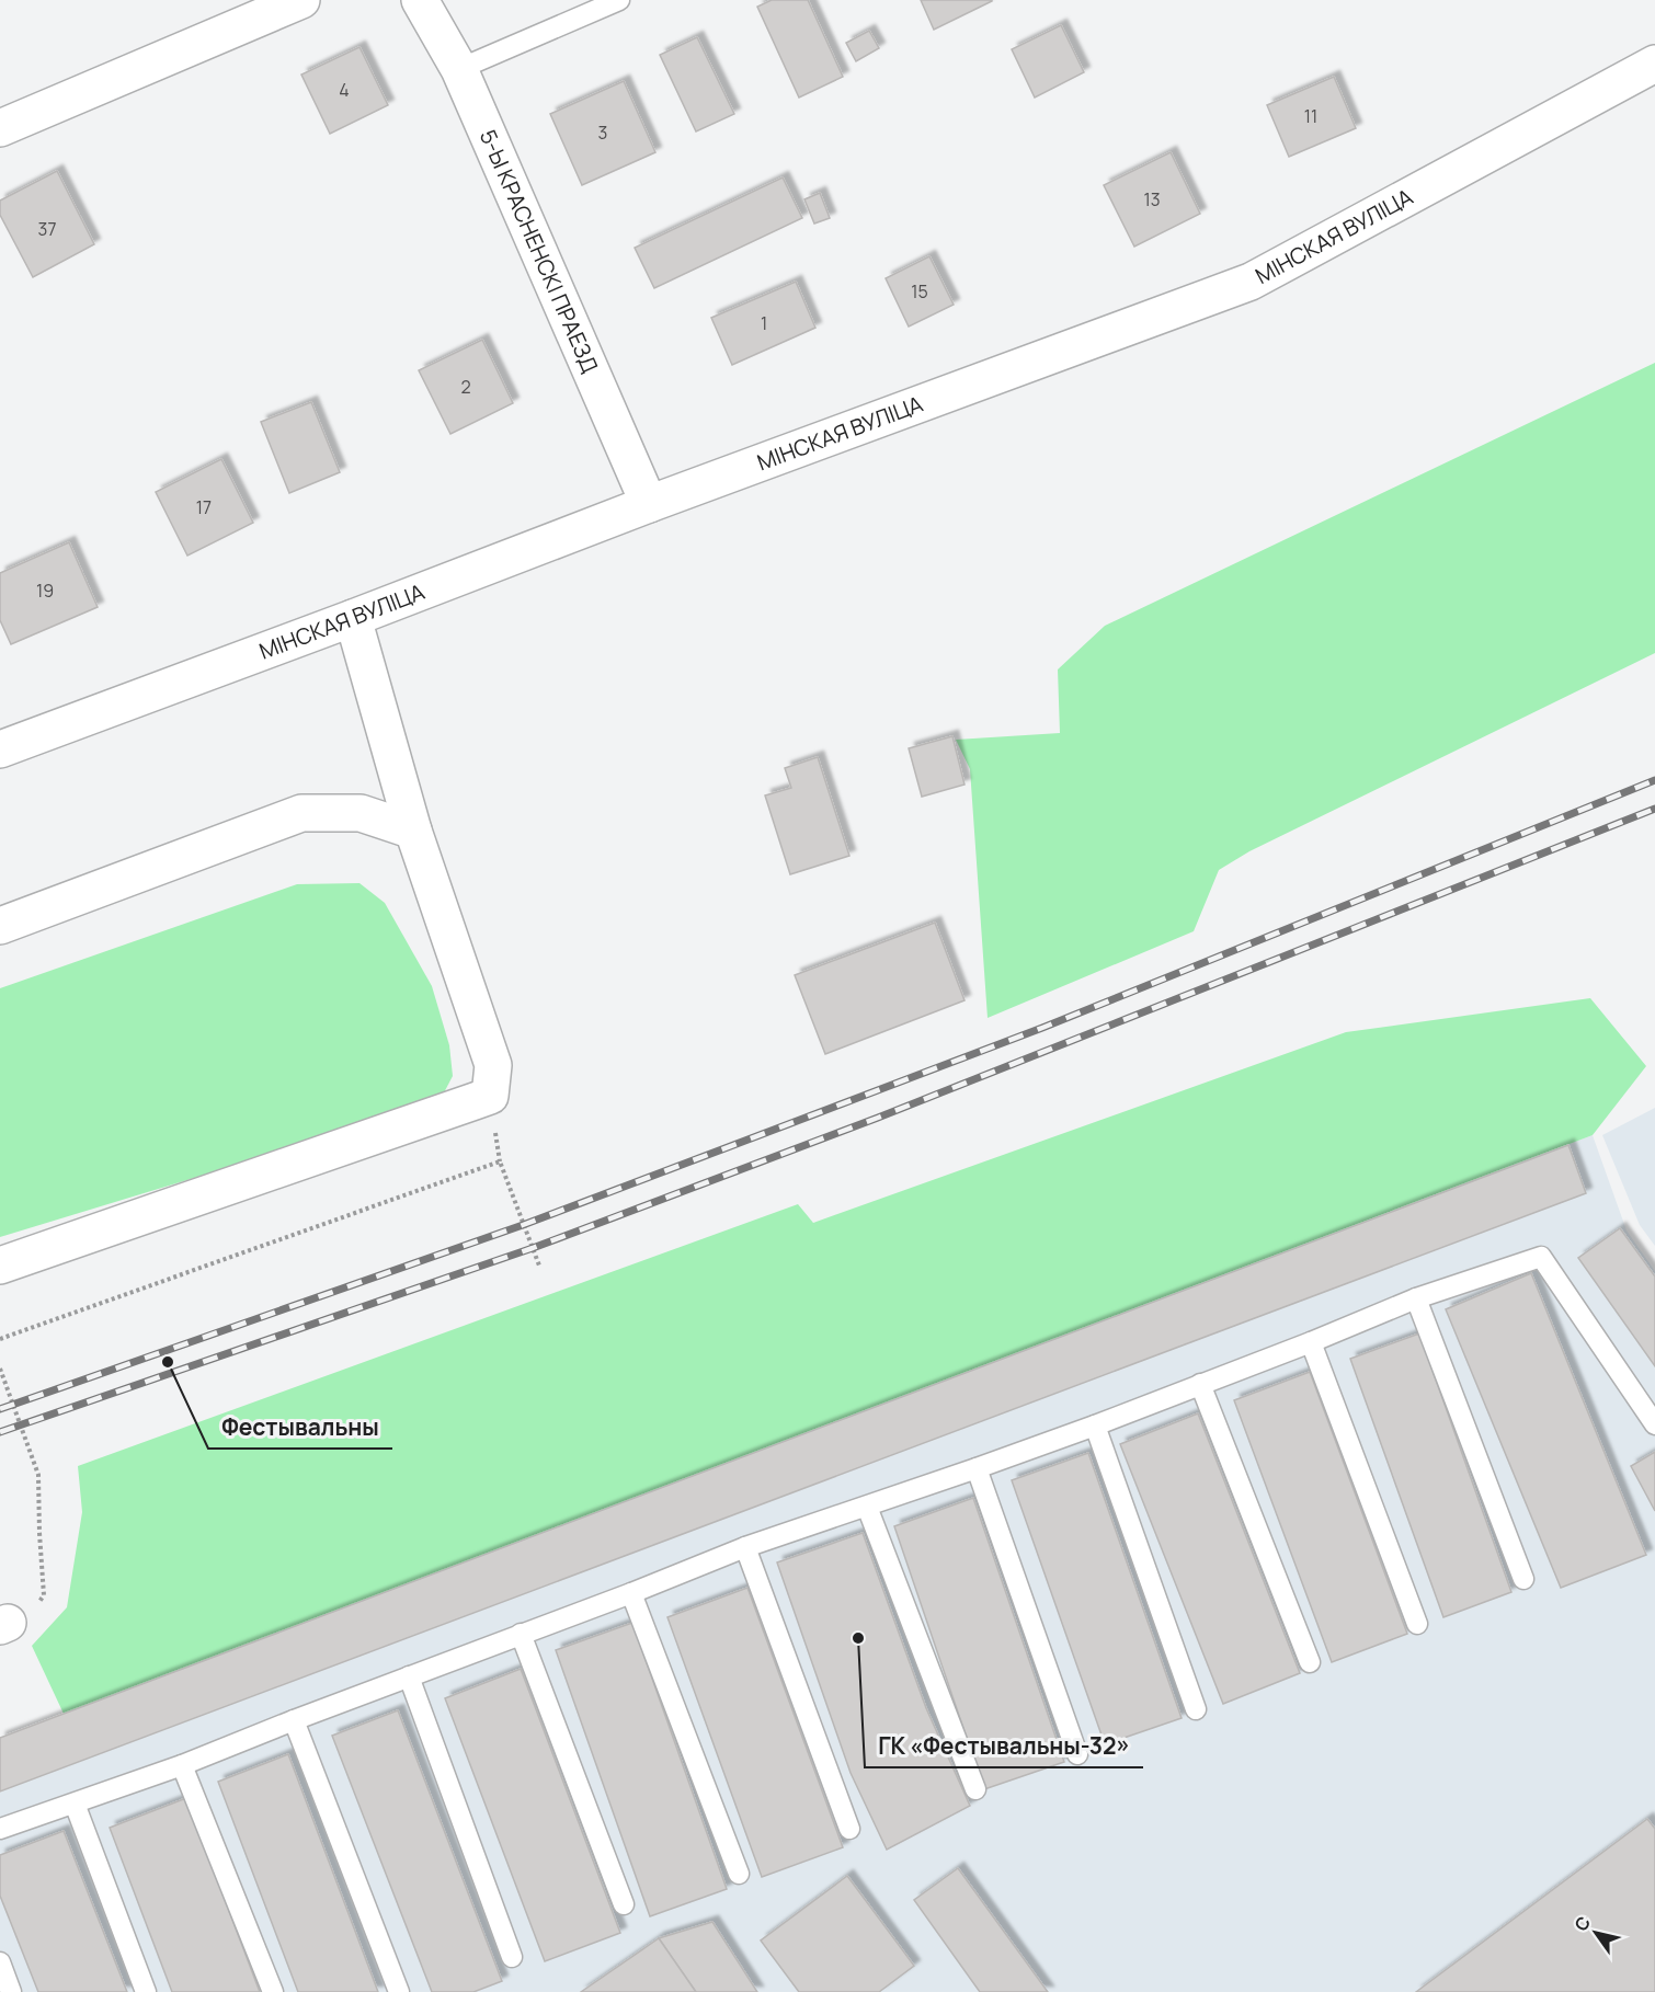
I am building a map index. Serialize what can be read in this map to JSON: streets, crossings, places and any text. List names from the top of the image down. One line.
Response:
{"streets":{"street":["МІНСКАЯ ВУЛІЦА","5-Ы КРАСНЕНСКІ ПРАЕЗД"]},"crossings":[["МІНСКАЯ ВУЛІЦА","5-Ы КРАСНЕНСКІ ПРАЕЗД"]],"places":["Фестывальны","ГК «Фестывальны-32»"],"house_numbers":["4","11","3","13","37","15","1","2","17","19"],"north":"top left"}
